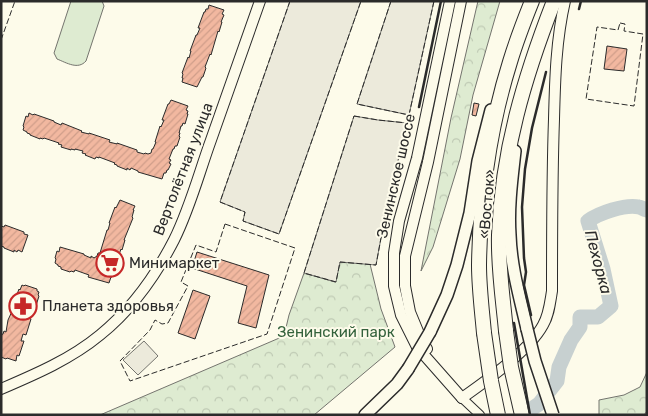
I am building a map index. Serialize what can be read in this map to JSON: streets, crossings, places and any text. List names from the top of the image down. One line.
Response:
{"streets":{"highway":["«Восток»"],"main road":["Вертолётная улица","Зенинское шоссе"]},"water":["Пехорка"],"parks":["Зенинский парк"],"places":{"supermarket":["Минимаркет"],"pharmacy":["Планета здоровья"]}}
